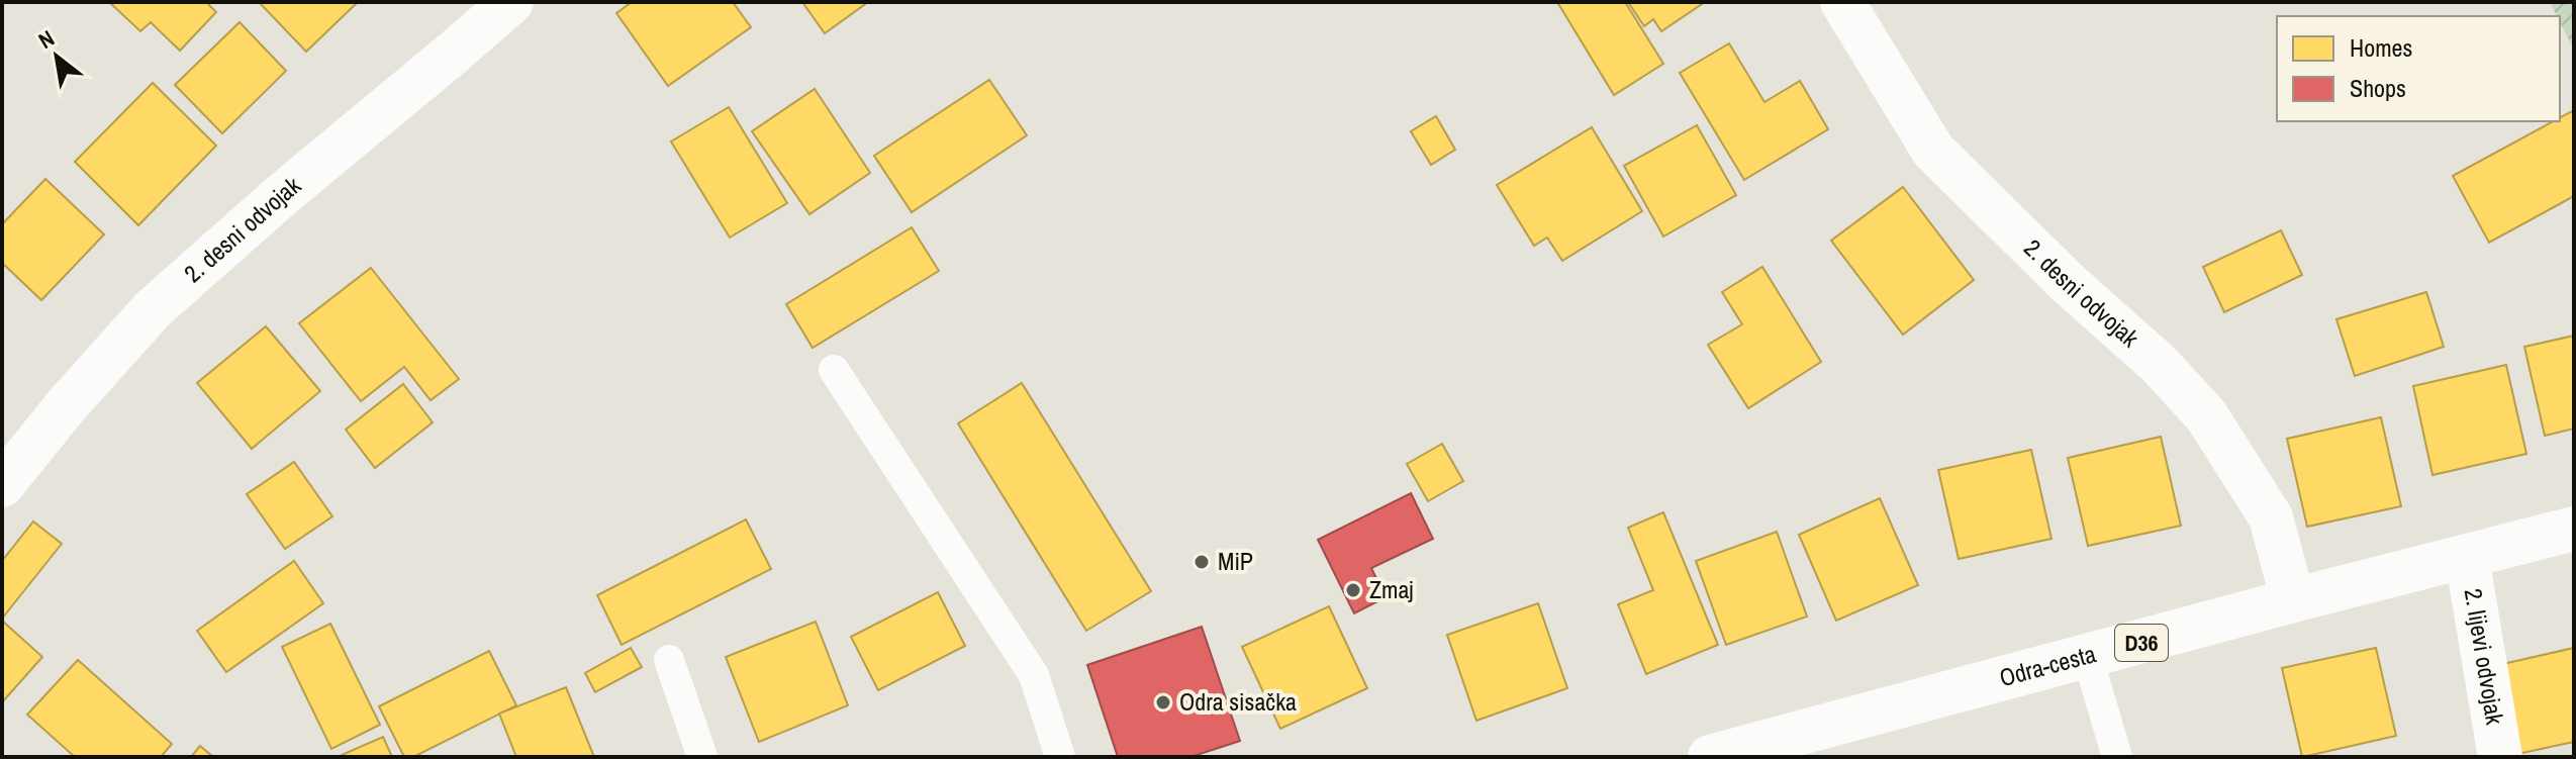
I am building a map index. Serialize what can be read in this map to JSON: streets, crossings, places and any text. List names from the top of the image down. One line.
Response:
{"streets":{"street":["2. desni odvojak","D36","2. lijevi odvojak","Odra-cesta"]},"crossings":[["2. desni odvojak","Odra-cesta"],["2. lijevi odvojak","Odra-cesta"]],"places":["MiP","Zmaj","Odra sisačka"],"legend":["Homes","Shops"],"north":"top left"}
